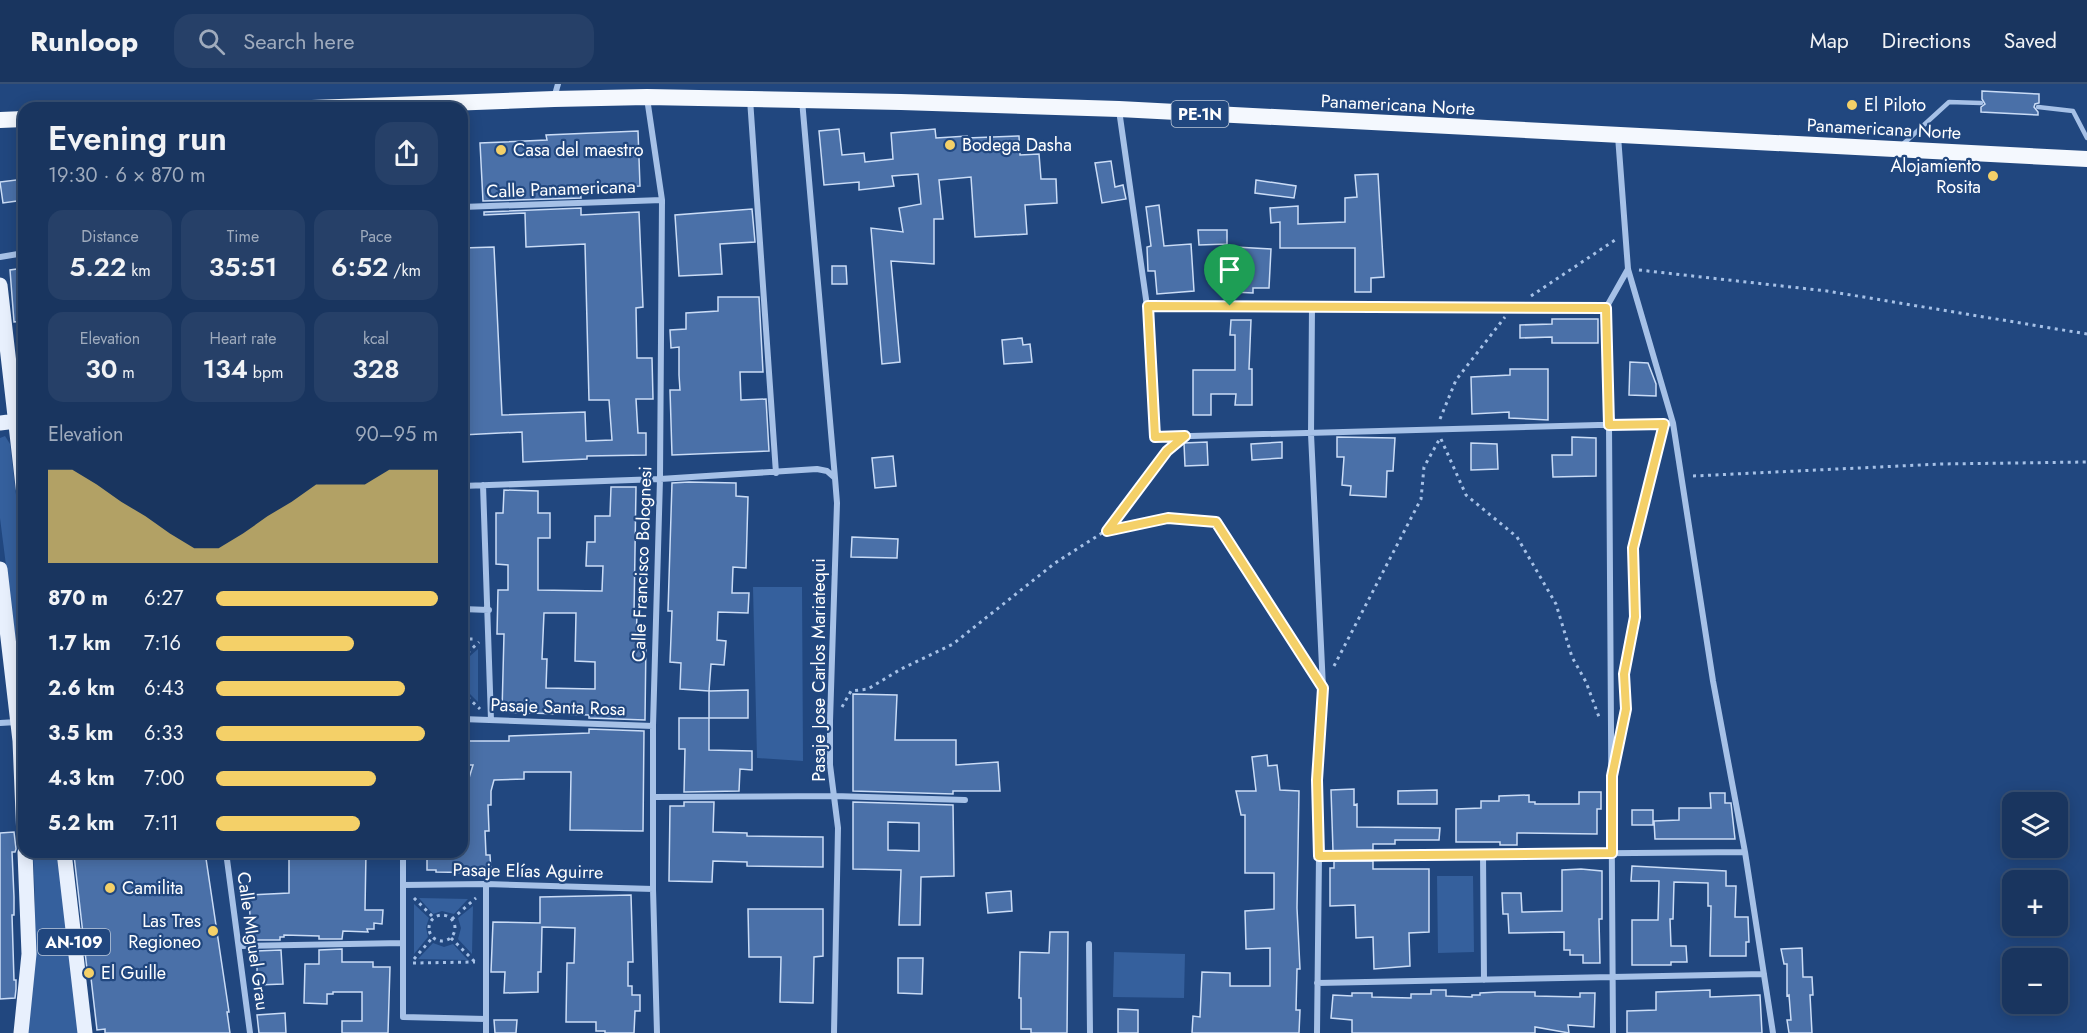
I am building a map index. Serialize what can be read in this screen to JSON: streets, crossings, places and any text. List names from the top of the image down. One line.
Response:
{"streets":{"highway":["Panamericana Norte","PE-1N"],"main road":["AN-109"],"street":["Calle Panamericana","Calle Francisco Bolognesi","Pasaje Jose Carlos Mariatequi","Pasaje Santa Rosa","Pasaje Elías Aguirre","Calle MIguel Grau"]},"crossings":[["Panamericana Norte","Calle Francisco Bolognesi"],["Panamericana Norte","Pasaje Jose Carlos Mariatequi"],["Calle Panamericana","Calle Francisco Bolognesi"],["Calle Francisco Bolognesi","Pasaje Santa Rosa"],["Calle Francisco Bolognesi","Pasaje Elías Aguirre"]],"places":["El Piloto","Bodega Dasha","Casa del maestro","Alojamiento Rosita","Camilita","Las Tres Regioneo","El Guille"],"page":{"header":"Runloop","search":"Search here","nav":["Map","Directions","Saved"],"heading":["Evening run","19:30 · 6 × 870 m"],"stats":[["Distance","5.22 km"],["Time","35:51"],["Pace","6:52 /km"],["Elevation","30 m"],["Heart rate","134 bpm"],["kcal","328"]],"chart":["Elevation","90–95 m"],"list":[{"name":"870 m","note":"6:27"},{"name":"1.7 km","note":"7:16"},{"name":"2.6 km","note":"6:43"},{"name":"3.5 km","note":"6:33"},{"name":"4.3 km","note":"7:00"},{"name":"5.2 km","note":"7:11"}],"map_buttons":["+","−"]}}
